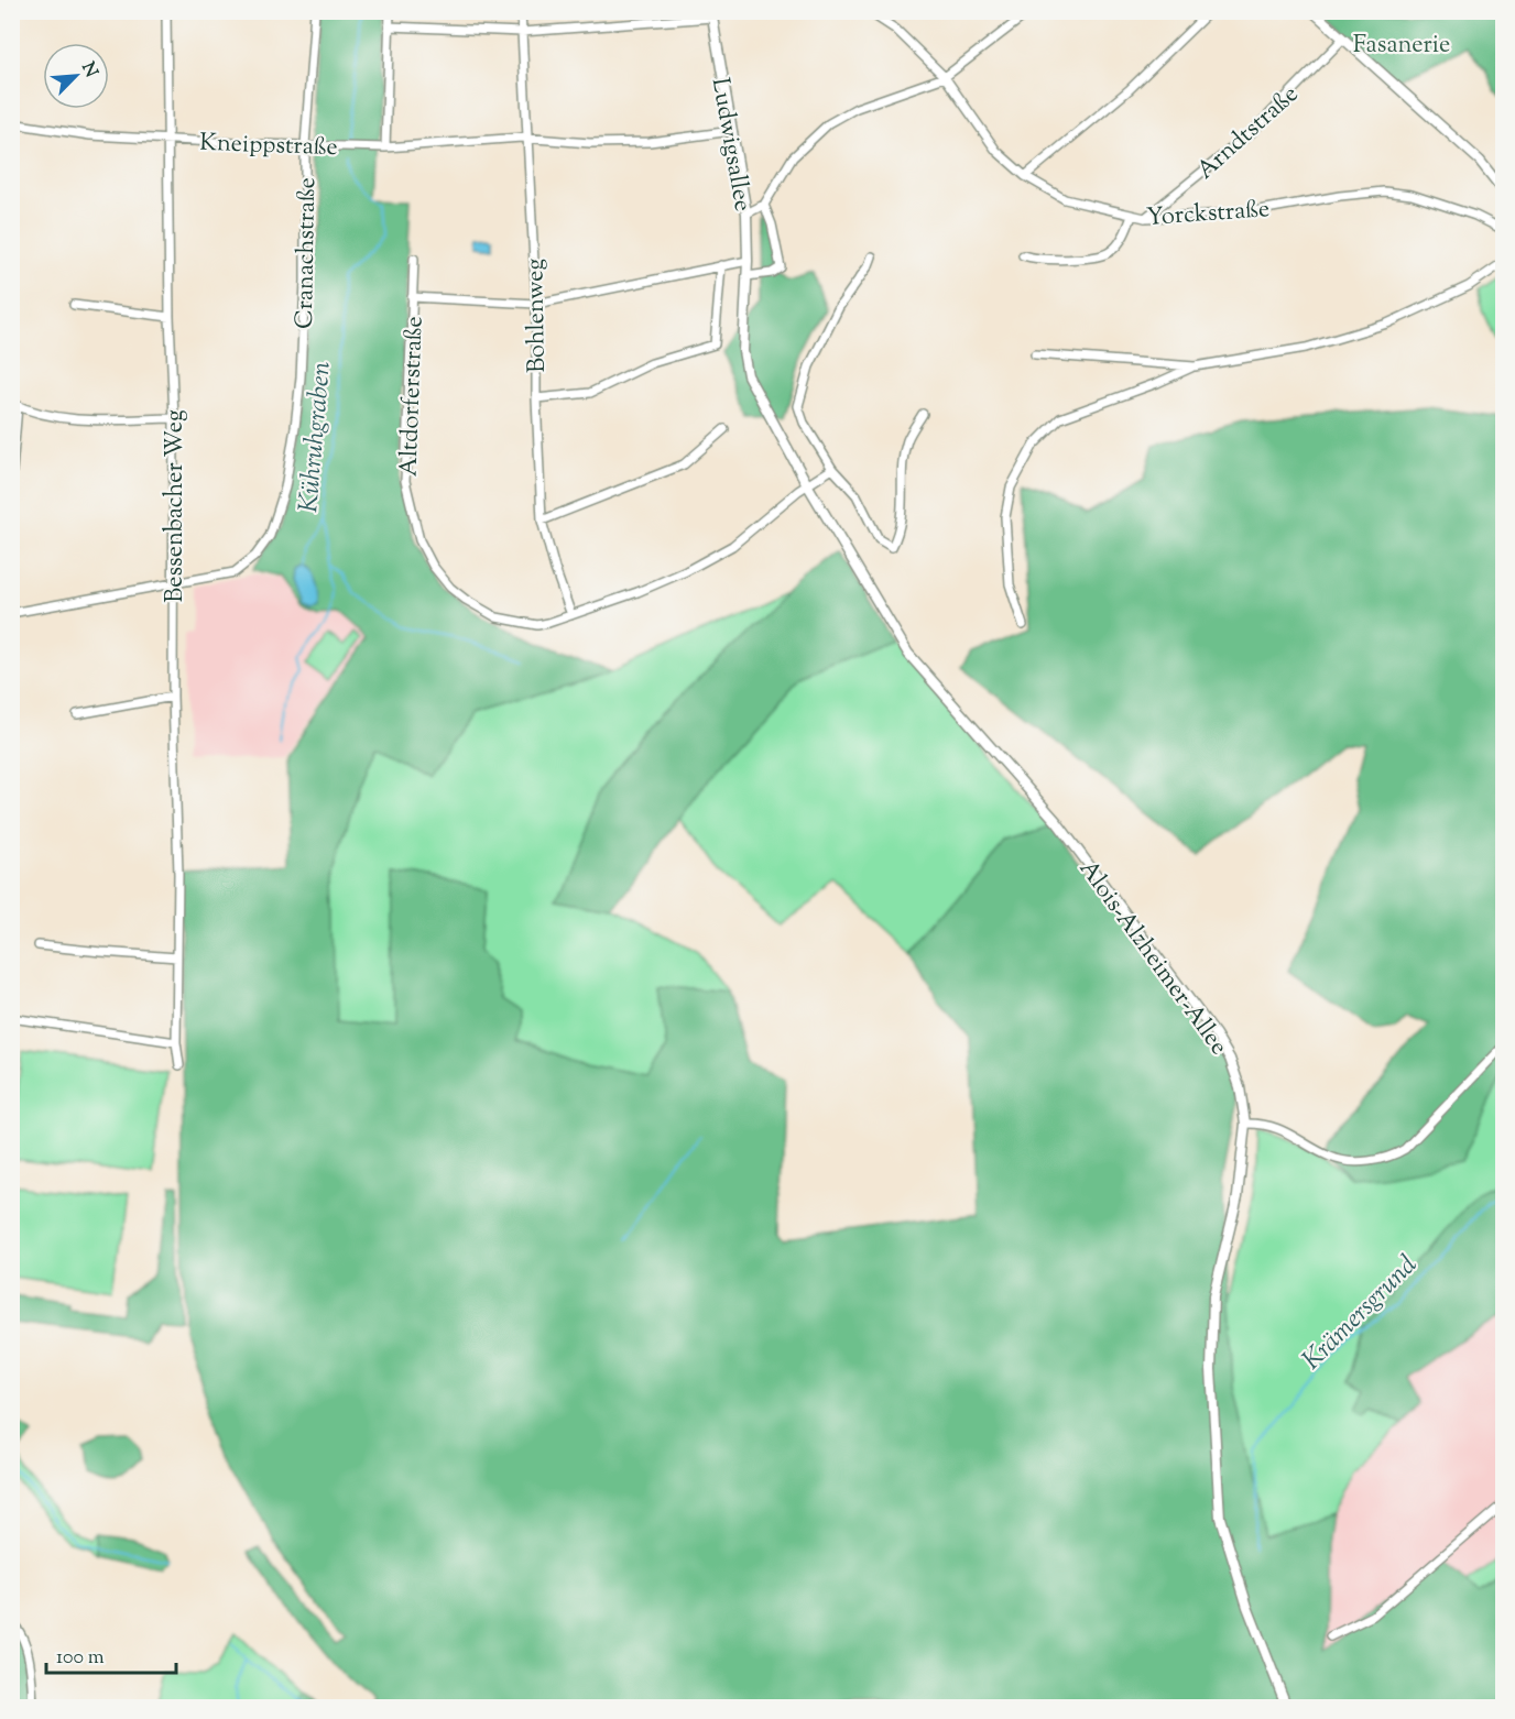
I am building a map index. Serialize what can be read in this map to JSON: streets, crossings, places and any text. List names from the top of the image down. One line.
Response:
{"streets":{"street":["Arndtstraße","Kneippstraße","Ludwigsallee","Yorckstraße","Cranachstraße","Bohlenweg","Altdorferstraße","Bessenbacher Weg","Alois-Alzheimer-Allee"]},"crossings":[["Arndtstraße","Yorckstraße"],["Kneippstraße","Ludwigsallee"],["Kneippstraße","Cranachstraße"],["Kneippstraße","Bohlenweg"],["Kneippstraße","Bessenbacher Weg"],["Ludwigsallee","Altdorferstraße"],["Ludwigsallee","Alois-Alzheimer-Allee"],["Cranachstraße","Bessenbacher Weg"],["Bohlenweg","Altdorferstraße"],["Altdorferstraße","Alois-Alzheimer-Allee"]],"water":["Kühruhgraben","Krämersgrund"],"parks":["Fasanerie"],"scale_bar":"100 m","north":"top right"}
